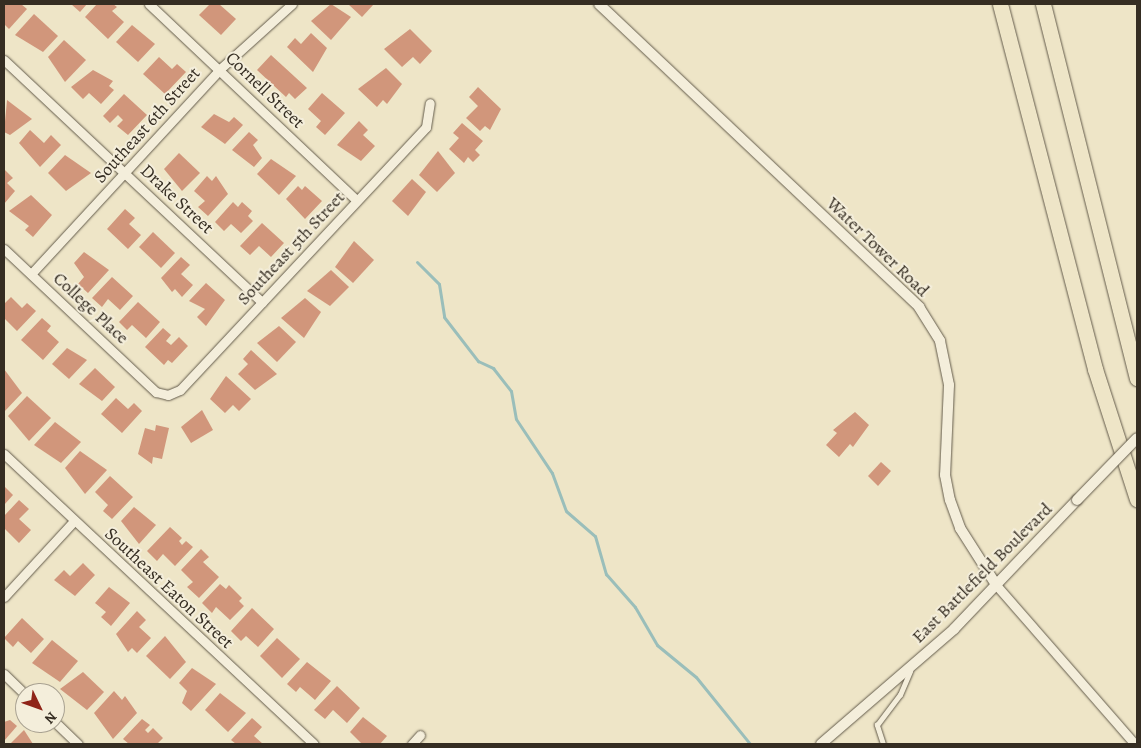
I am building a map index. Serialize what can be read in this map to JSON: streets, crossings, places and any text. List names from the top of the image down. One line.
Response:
{"streets":{"street":["Cornell Street","Southeast 6th Street","Drake Street","Water Tower Road","Southeast 5th Street","College Place","East Battlefield Boulevard","Southeast Eaton Street"]},"crossings":[["Cornell Street","Southeast 6th Street"],["Cornell Street","Southeast 5th Street"],["Southeast 6th Street","Drake Street"],["Southeast 6th Street","College Place"],["Drake Street","Southeast 5th Street"],["Water Tower Road","East Battlefield Boulevard"],["Southeast 5th Street","College Place"]],"north":"bottom right"}
